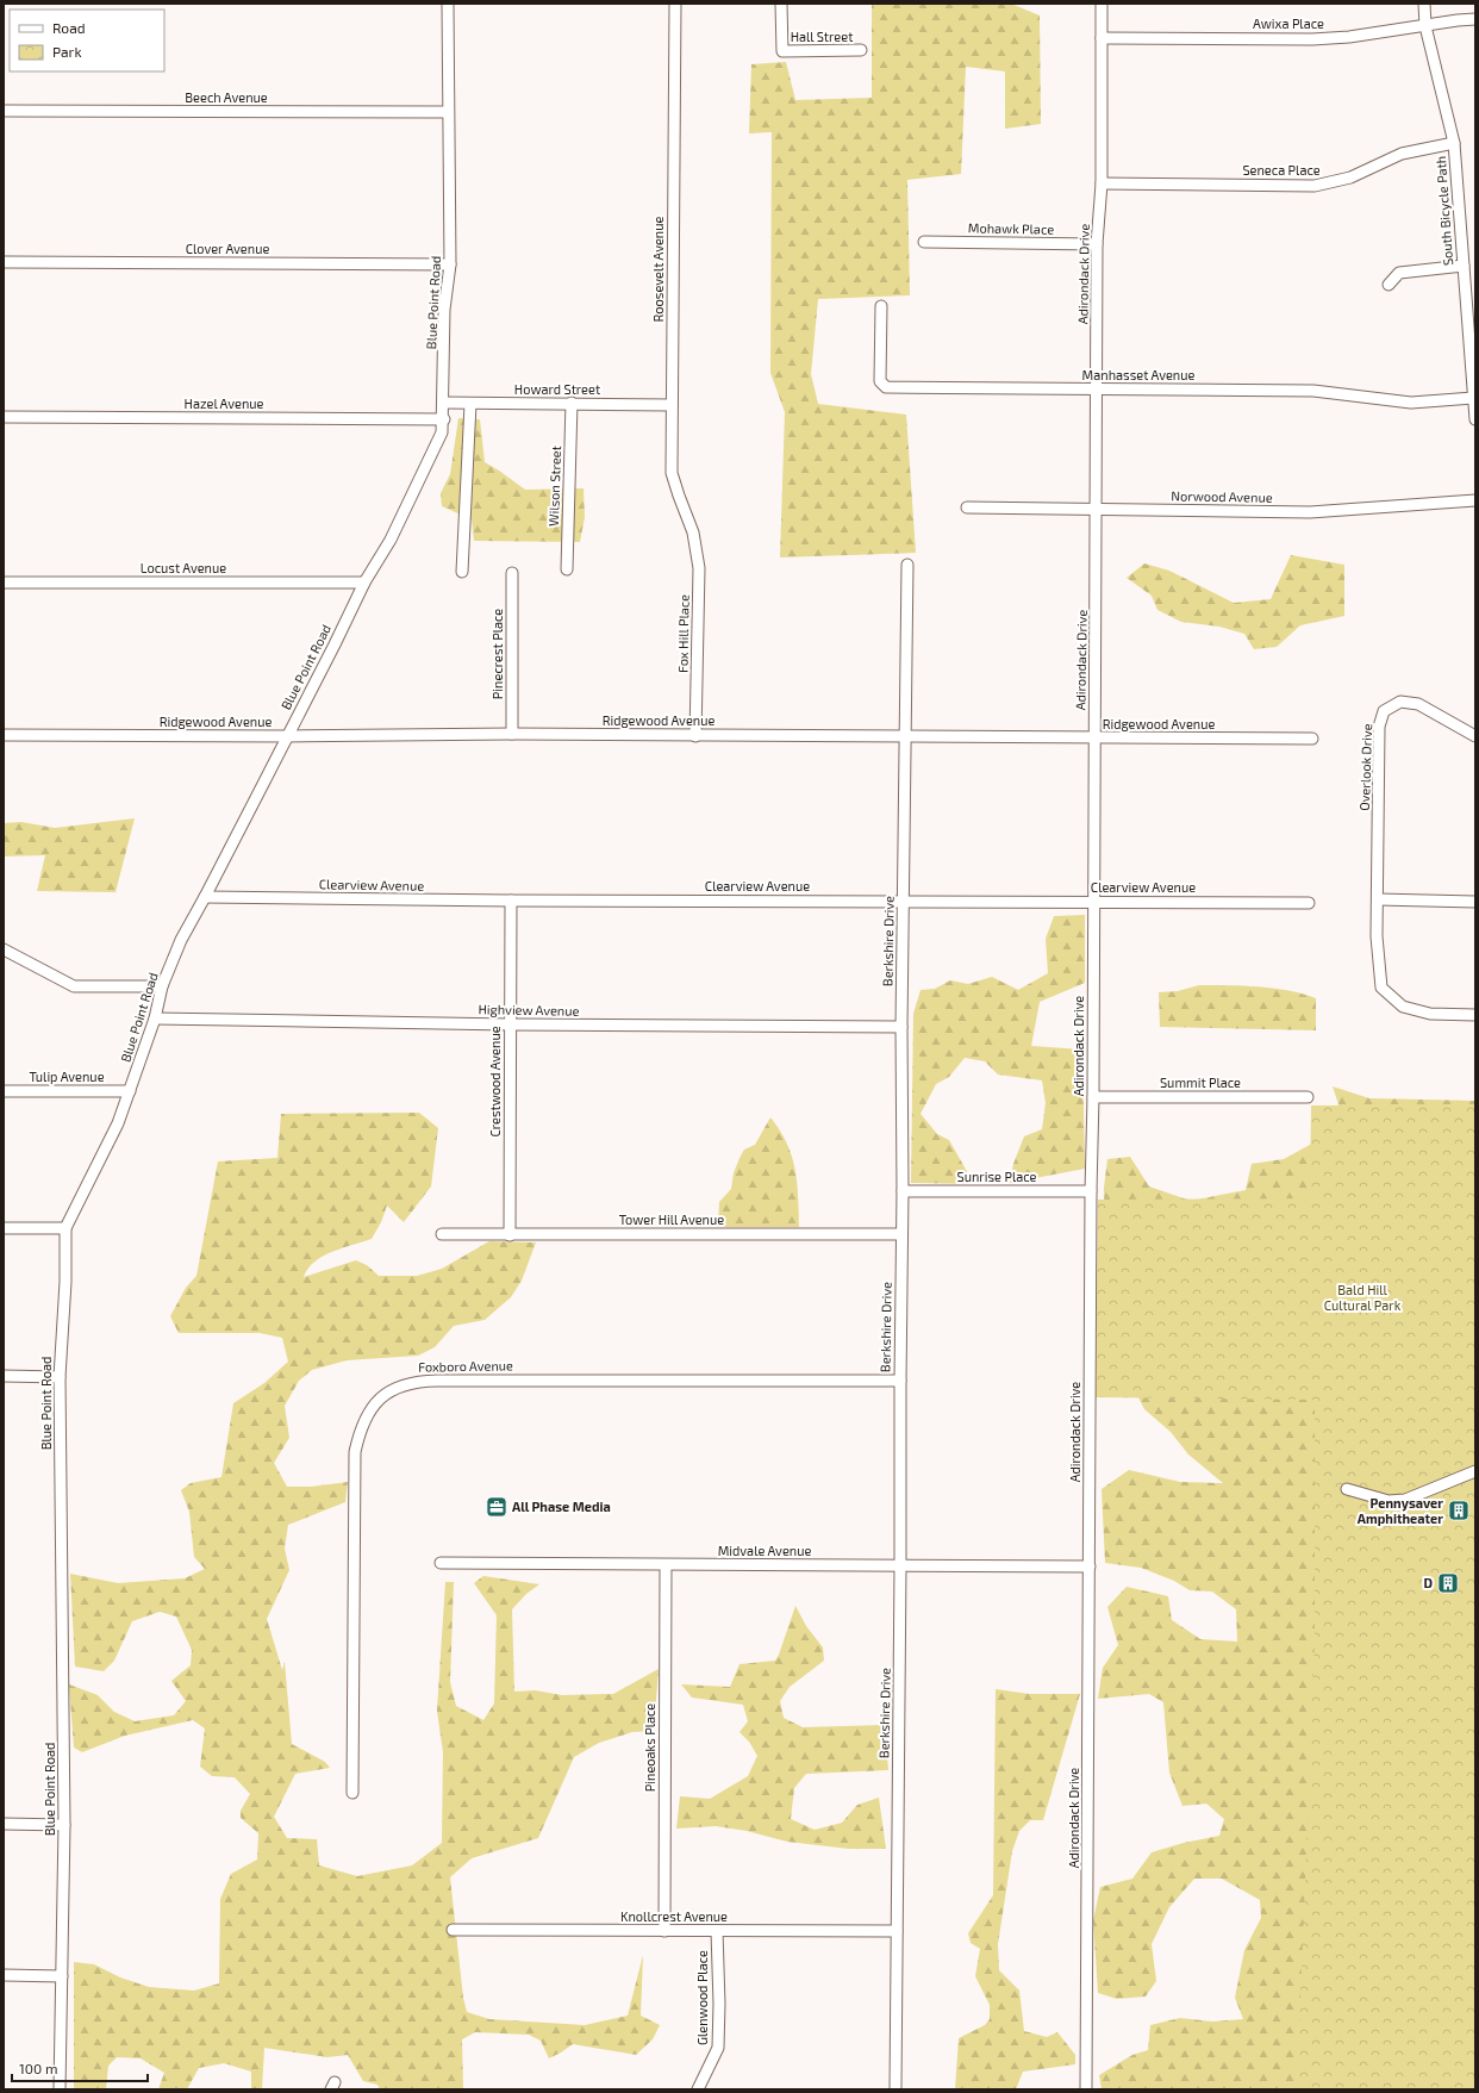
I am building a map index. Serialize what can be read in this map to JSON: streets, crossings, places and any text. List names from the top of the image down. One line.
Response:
{"streets":{"street":["Awixa Place","Hall Street","Beech Avenue","Seneca Place","South Bicycle Path","Mohawk Place","Clover Avenue","Roosevelt Avenue","Adirondack Drive","Blue Point Road","Manhasset Avenue","Howard Street","Hazel Avenue","Wilson Street","Norwood Avenue","Locust Avenue","Fox Hill Place","Pinecrest Place","Ridgewood Avenue","Overlook Drive","Clearview Avenue","Berkshire Drive","Highview Avenue","Tulip Avenue","Crestwood Avenue","Summit Place","Sunrise Place","Tower Hill Avenue","Foxboro Avenue","Midvale Avenue","Pineoaks Place","Knollcrest Avenue","Glenwood Place"]},"crossings":[["Awixa Place","South Bicycle Path"],["Awixa Place","Adirondack Drive"],["Beech Avenue","Blue Point Road"],["Seneca Place","South Bicycle Path"],["Seneca Place","Adirondack Drive"],["South Bicycle Path","Manhasset Avenue"],["Mohawk Place","Adirondack Drive"],["Clover Avenue","Blue Point Road"],["Roosevelt Avenue","Howard Street"],["Roosevelt Avenue","Fox Hill Place"],["Adirondack Drive","Manhasset Avenue"],["Adirondack Drive","Norwood Avenue"],["Adirondack Drive","Ridgewood Avenue"],["Adirondack Drive","Clearview Avenue"],["Adirondack Drive","Summit Place"],["Adirondack Drive","Sunrise Place"],["Adirondack Drive","Midvale Avenue"],["Blue Point Road","Howard Street"],["Blue Point Road","Hazel Avenue"],["Blue Point Road","Locust Avenue"],["Blue Point Road","Ridgewood Avenue"],["Blue Point Road","Clearview Avenue"],["Blue Point Road","Highview Avenue"],["Blue Point Road","Tulip Avenue"],["Howard Street","Wilson Street"],["Fox Hill Place","Ridgewood Avenue"],["Pinecrest Place","Ridgewood Avenue"],["Ridgewood Avenue","Berkshire Drive"],["Clearview Avenue","Berkshire Drive"],["Clearview Avenue","Crestwood Avenue"],["Berkshire Drive","Highview Avenue"],["Berkshire Drive","Sunrise Place"],["Berkshire Drive","Tower Hill Avenue"],["Berkshire Drive","Foxboro Avenue"],["Berkshire Drive","Midvale Avenue"],["Berkshire Drive","Knollcrest Avenue"],["Highview Avenue","Crestwood Avenue"],["Crestwood Avenue","Tower Hill Avenue"],["Midvale Avenue","Pineoaks Place"],["Pineoaks Place","Knollcrest Avenue"],["Knollcrest Avenue","Glenwood Place"]],"parks":["Bald Hill Cultural Park"],"places":{"office":["All Phase Media"],"building":["Pennysaver Amphitheater","D"]},"legend":["Road","Park"],"scale_bar":"100 m"}
